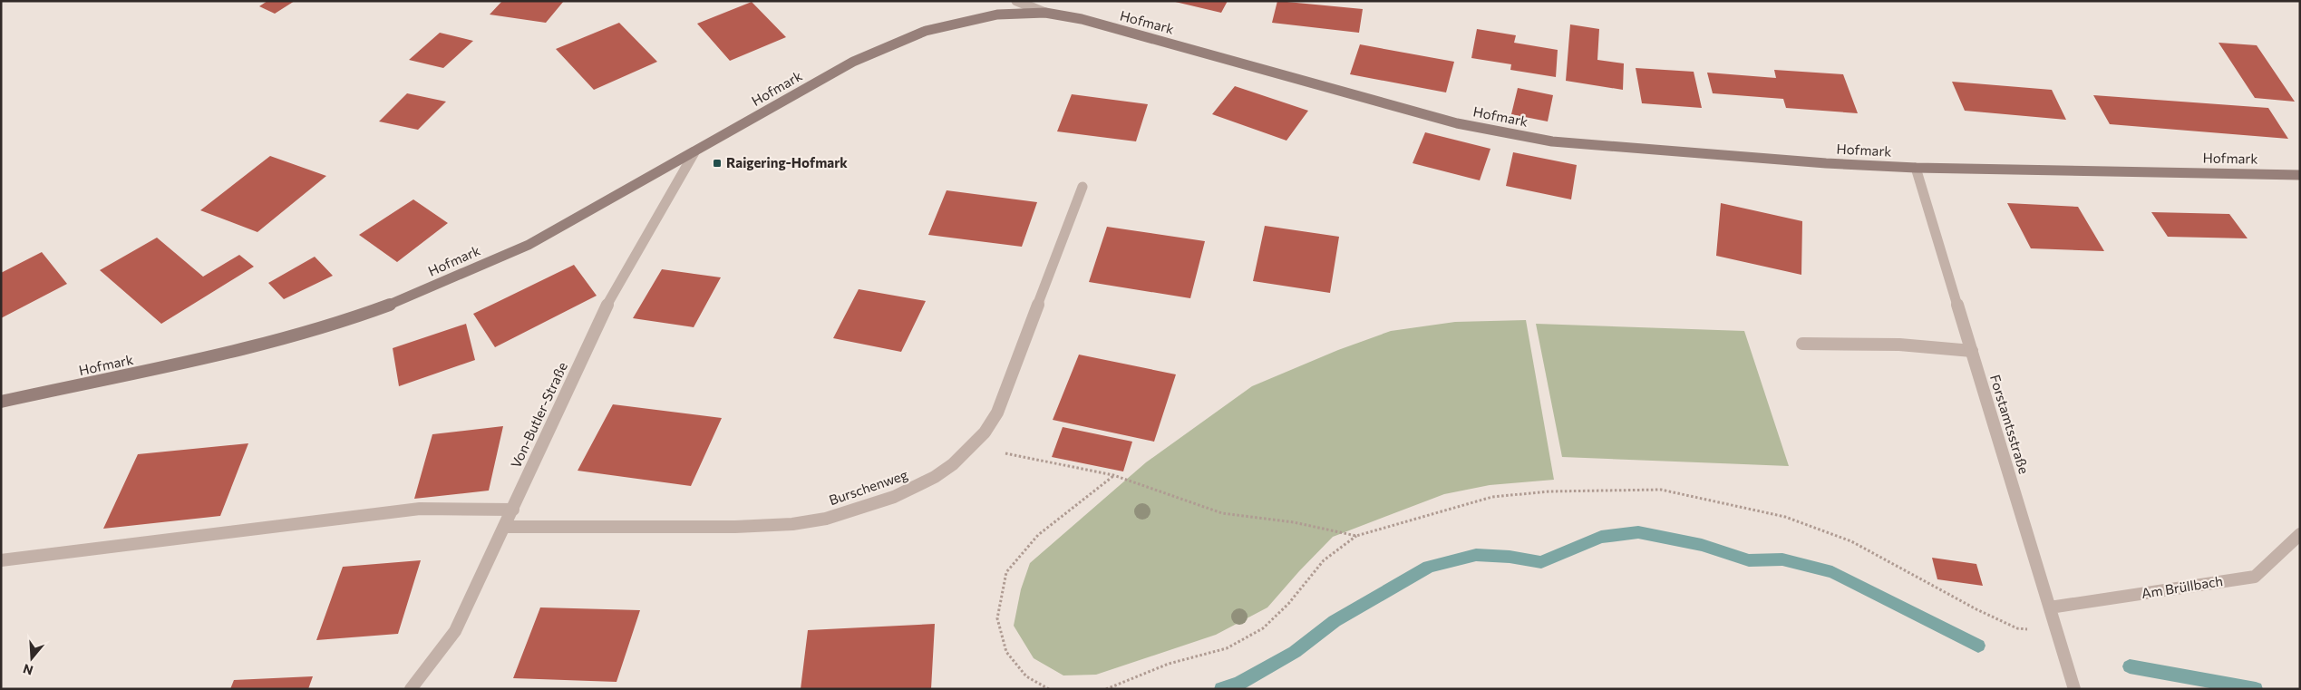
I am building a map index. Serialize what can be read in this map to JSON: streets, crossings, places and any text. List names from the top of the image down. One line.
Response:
{"streets":{"street":["Hofmark","Von-Butler-Straße","Forstamtsstraße","Burschenweg","Am Brüllbach"]},"crossings":[["Hofmark","Von-Butler-Straße"],["Hofmark","Forstamtsstraße"],["Von-Butler-Straße","Burschenweg"],["Forstamtsstraße","Am Brüllbach"]],"places":{"transit":["Raigering-Hofmark"]},"north":"bottom"}
